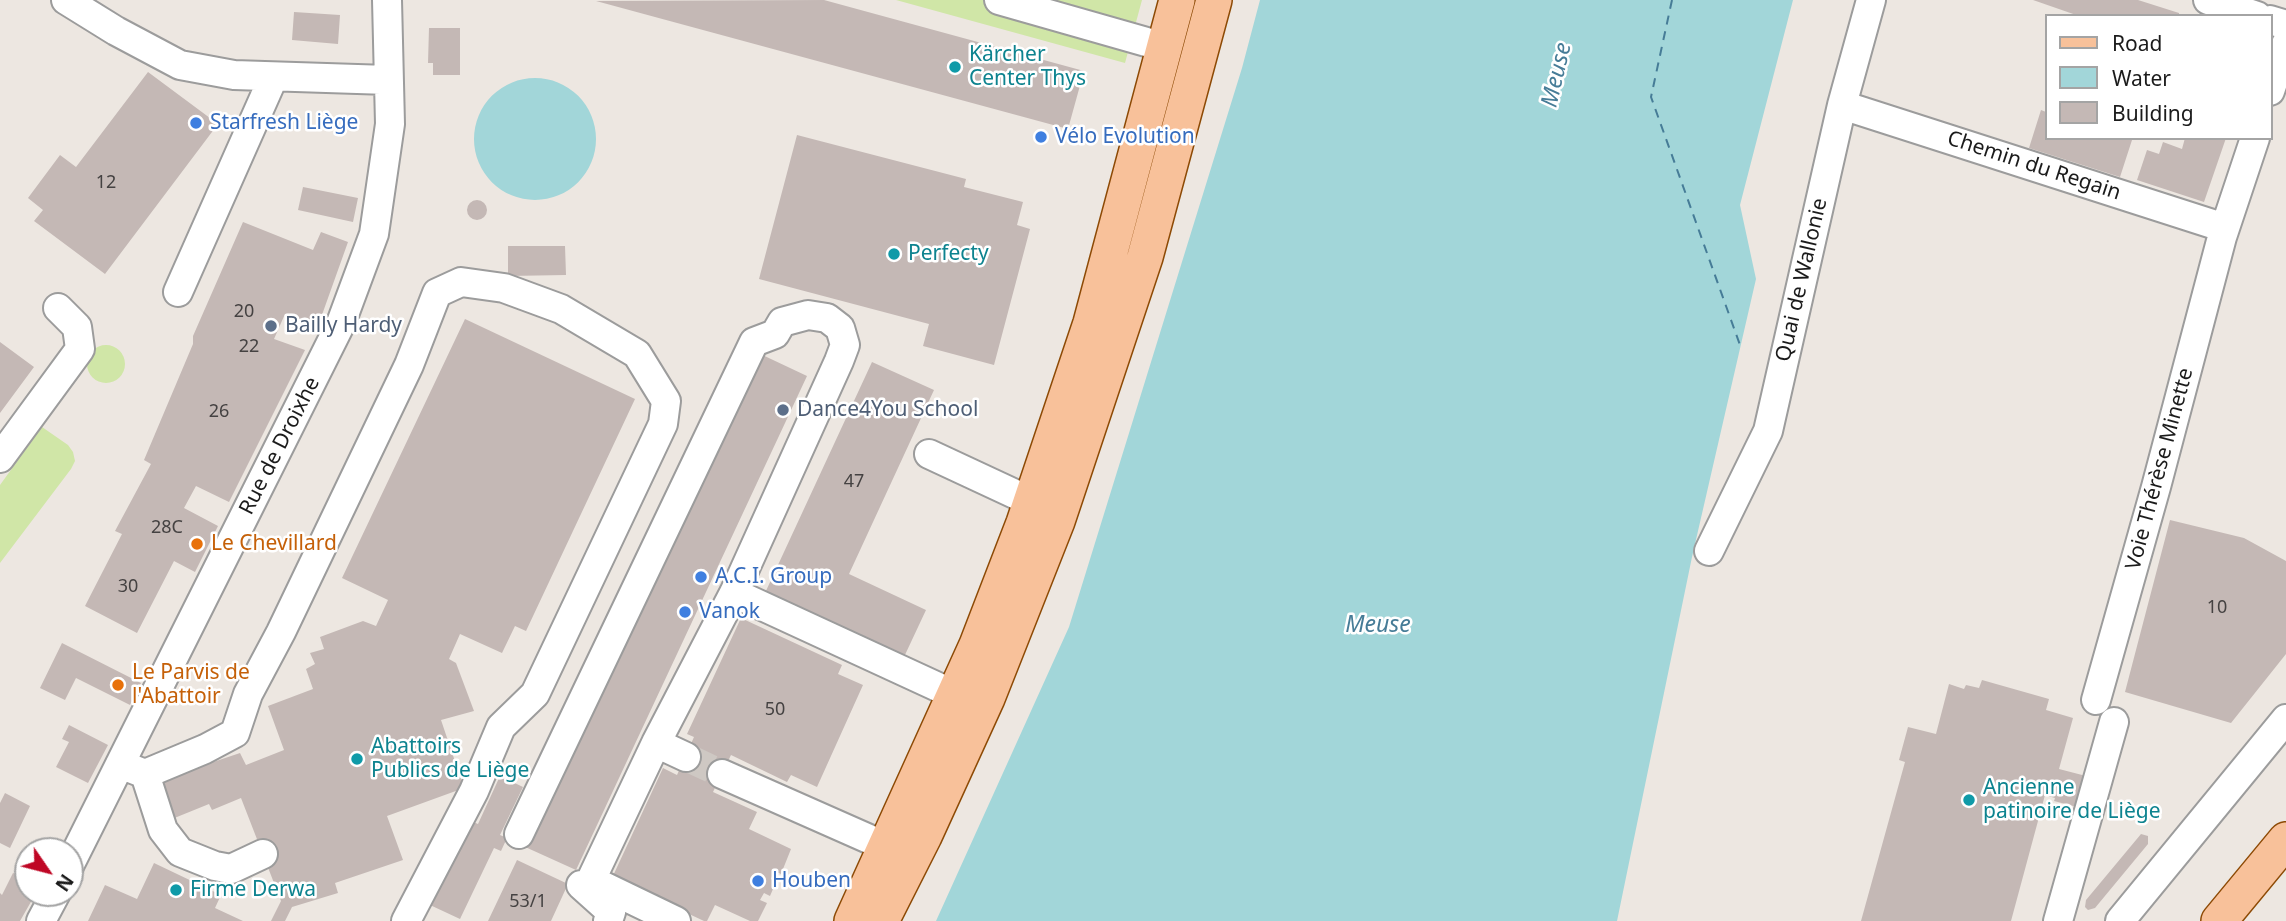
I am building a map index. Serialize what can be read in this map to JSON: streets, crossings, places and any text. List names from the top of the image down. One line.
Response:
{"streets":{"street":["Chemin du Regain","Quai de Wallonie","Rue de Droixhe","Voie Thérèse Minette"]},"crossings":[["Chemin du Regain","Quai de Wallonie"],["Chemin du Regain","Voie Thérèse Minette"]],"water":["Meuse"],"places":["Kärcher Center Thys","Starfresh Liège","Vélo Evolution","Perfecty","Bailly Hardy","Dance4You School","Le Chevillard","A.C.I. Group","Vanok","Le Parvis de l'Abattoir","Abattoirs Publics de Liège","Ancienne patinoire de Liège","Houben","Firme Derwa"],"house_numbers":["12","20","22","26","47","28C","30","10","50","53/1"],"legend":["Road","Water","Building"],"north":"bottom right"}
